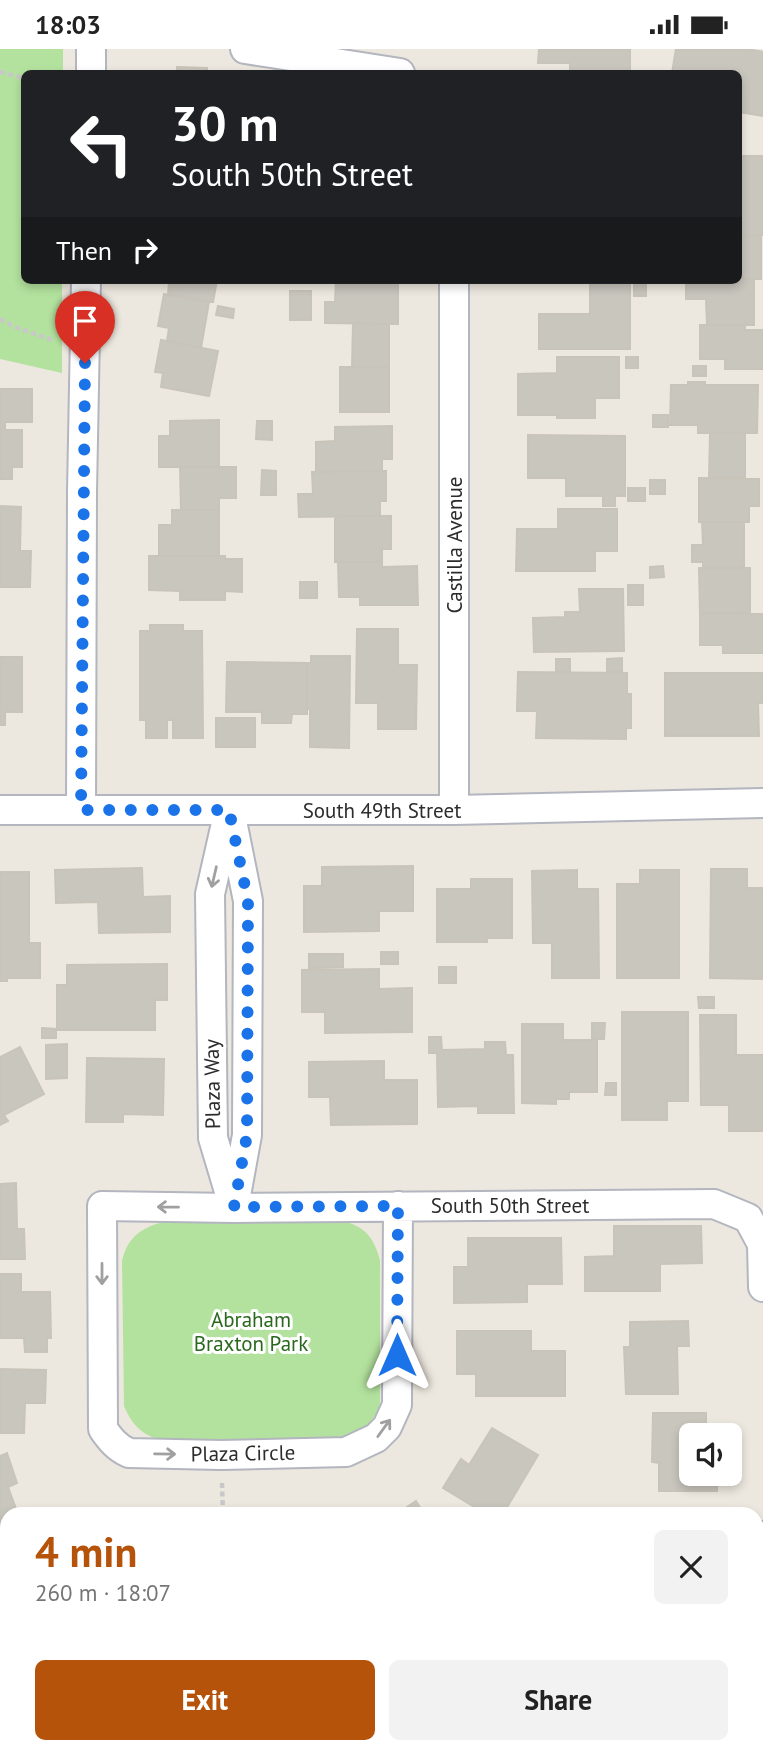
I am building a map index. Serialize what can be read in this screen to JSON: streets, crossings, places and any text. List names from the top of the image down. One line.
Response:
{"streets":{"street":["Castilla Avenue","South 49th Street","Plaza Way","South 50th Street","Plaza Circle"]},"crossings":[["Castilla Avenue","South 49th Street"],["South 49th Street","Plaza Way"],["Plaza Way","South 50th Street"],["South 50th Street","Plaza Circle"]],"parks":["Abraham Braxton Park"],"page":{"status":"18:03","turn":["30 m","South 50th Street"],"then":"Then","heading":["4 min","260 m · 18:07"],"buttons":["Exit","Share"]}}
